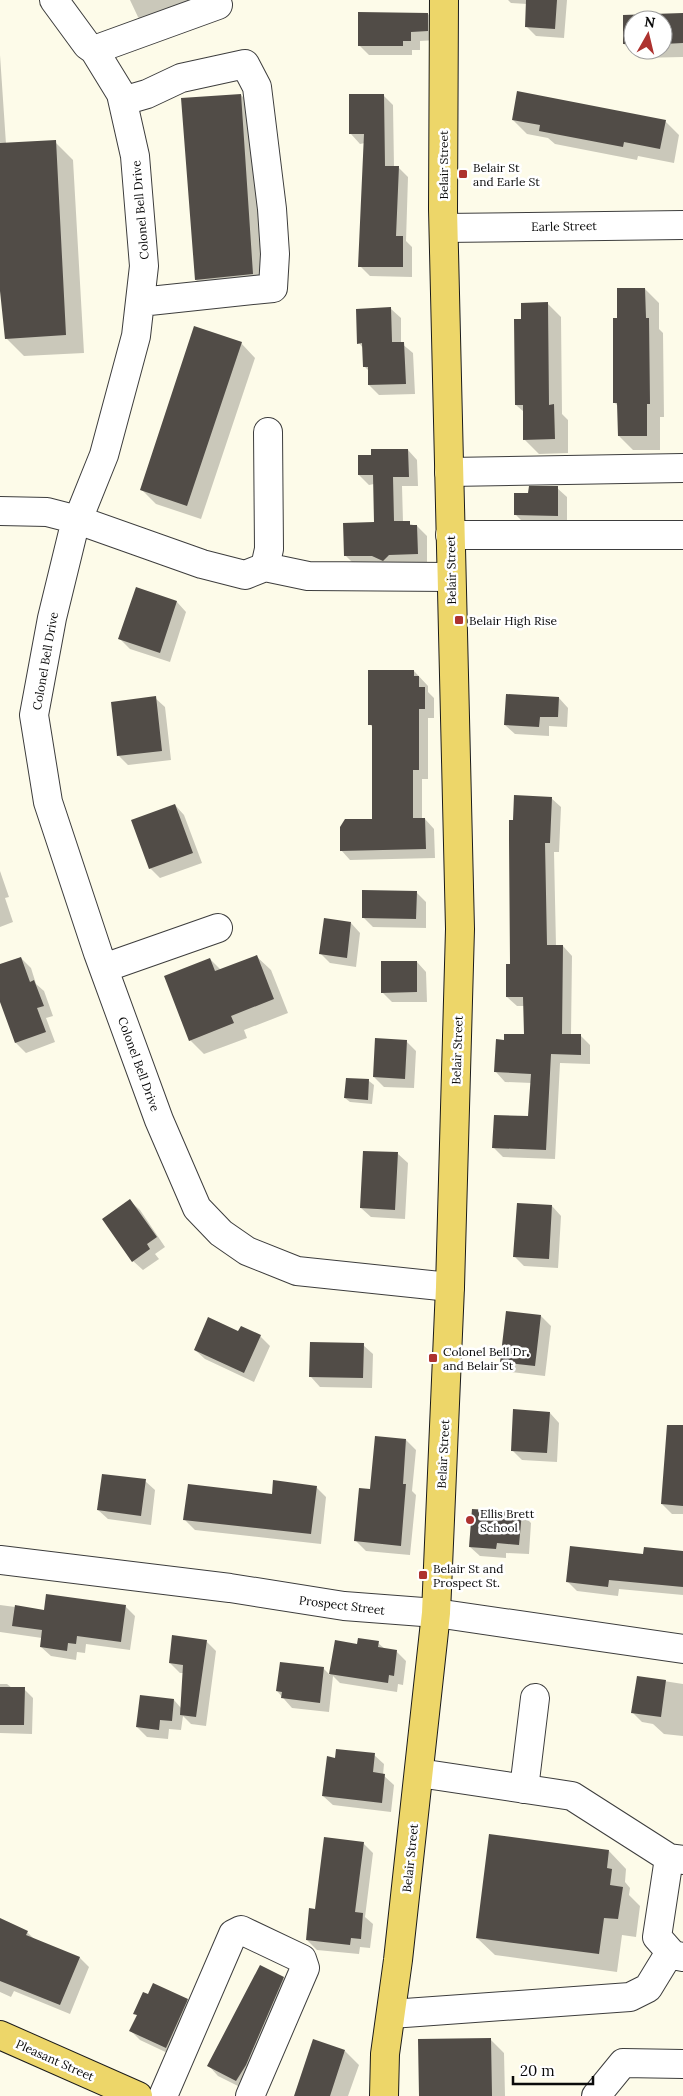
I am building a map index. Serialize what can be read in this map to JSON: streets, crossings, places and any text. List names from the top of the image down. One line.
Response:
{"streets":{"main road":["Belair Street","Pleasant Street"],"street":["Colonel Bell Drive","Earle Street","Prospect Street"]},"crossings":[["Belair Street","Colonel Bell Drive"],["Belair Street","Earle Street"],["Belair Street","Prospect Street"]],"places":{"transit":["Belair St and Earle St","Belair High Rise","Colonel Bell Dr. and Belair St","Belair St and Prospect St."],"other":["Ellis Brett School"]},"scale_bar":"20 m","north":"top"}
